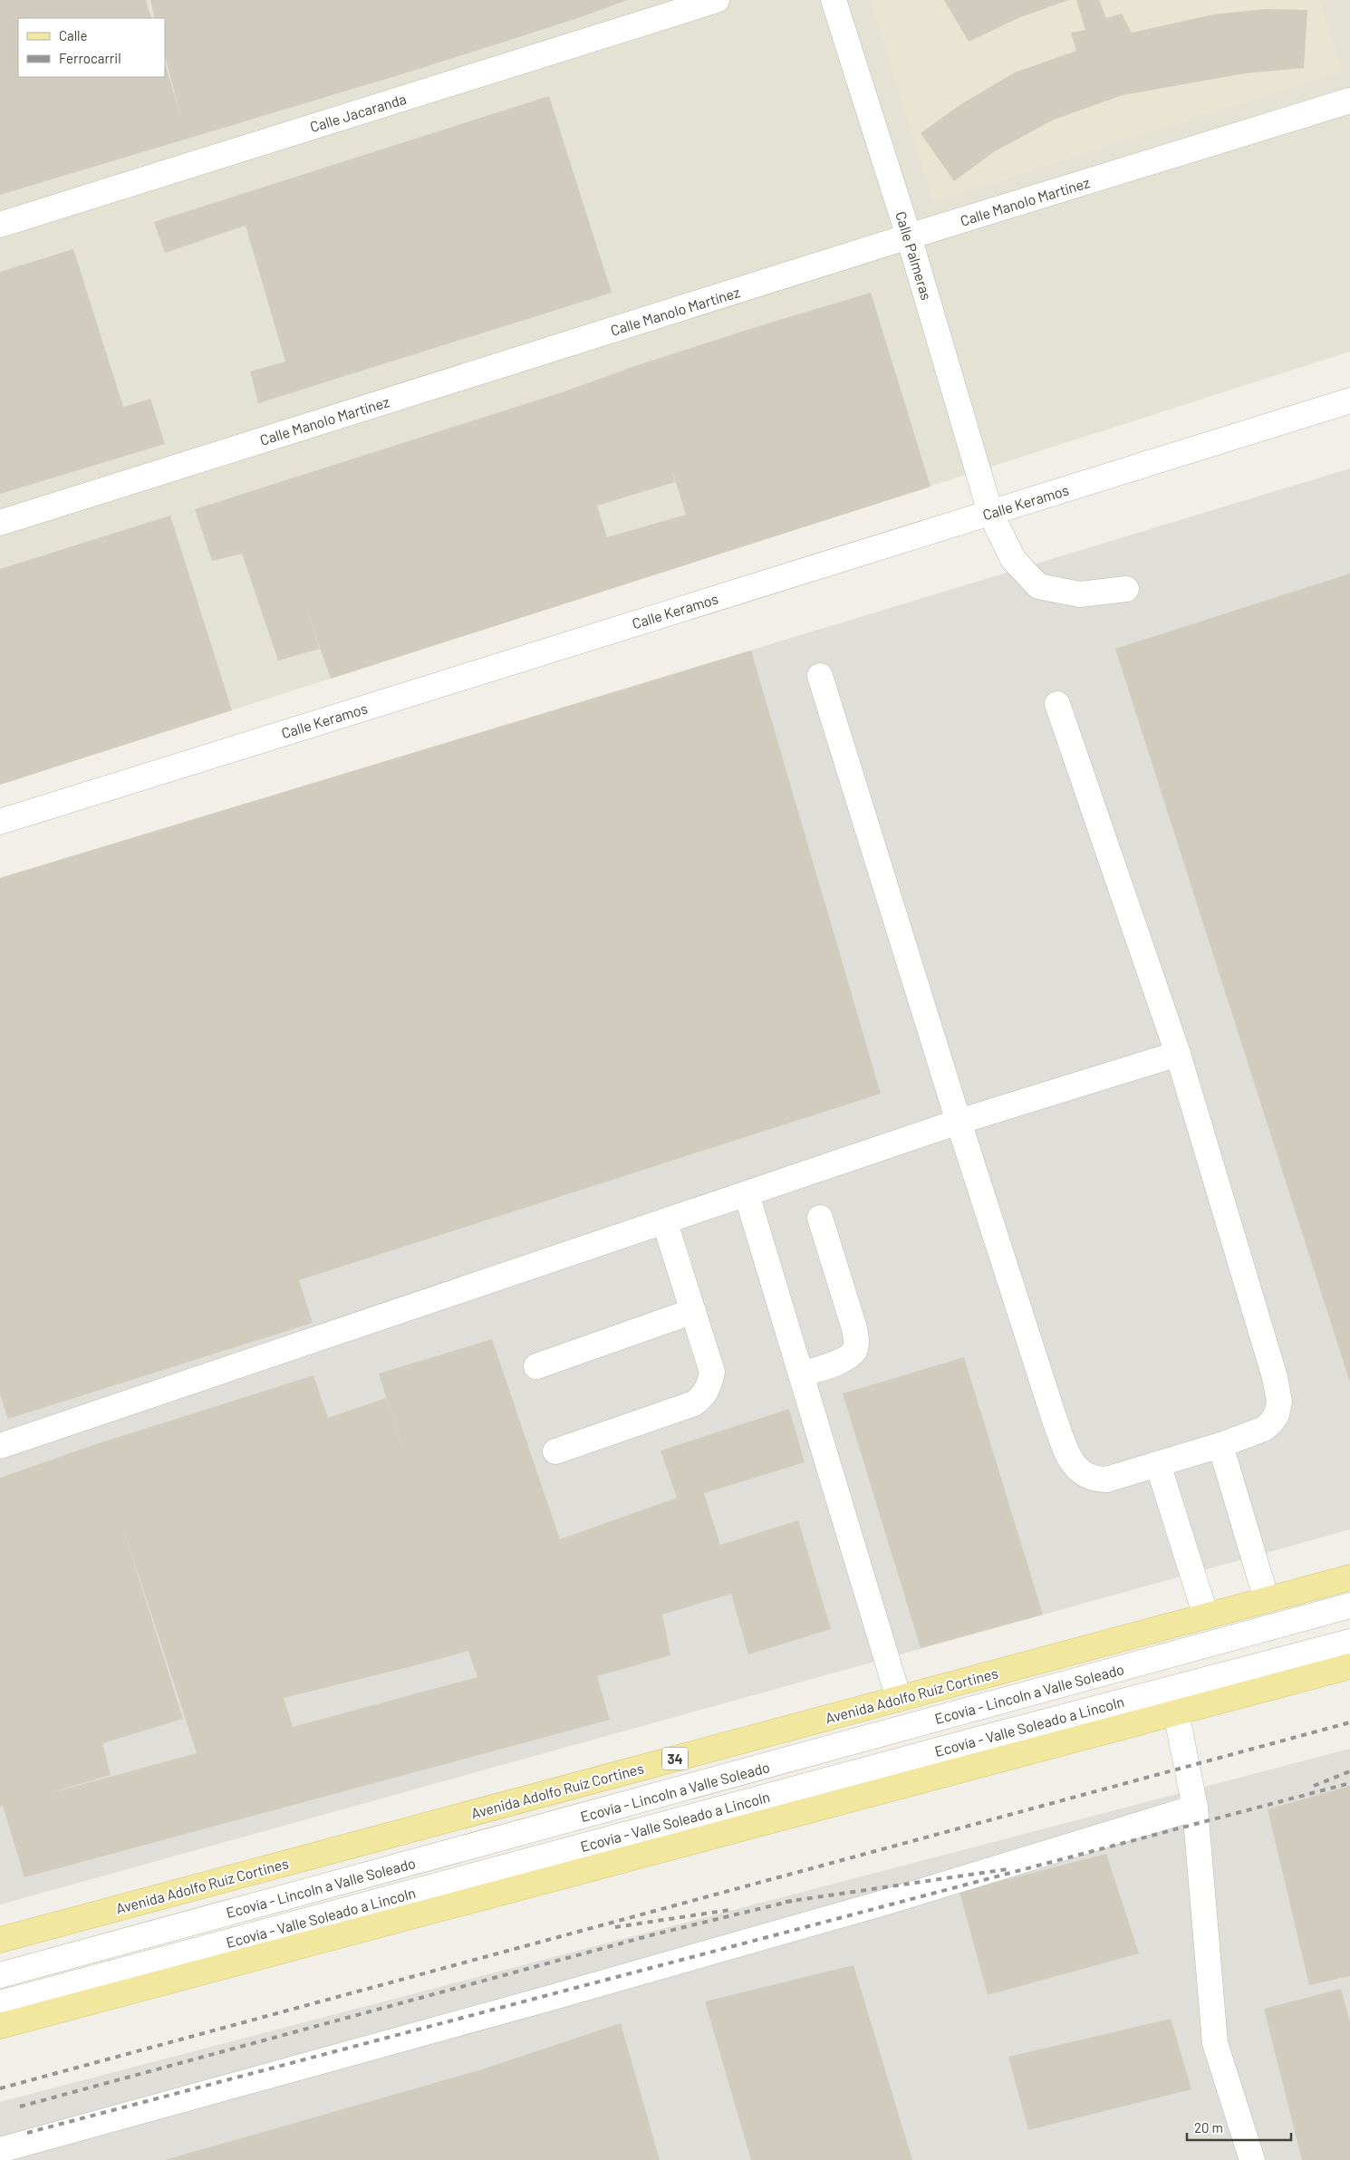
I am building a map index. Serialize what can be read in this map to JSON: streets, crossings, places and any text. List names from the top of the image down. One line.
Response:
{"streets":{"main road":["Avenida Adolfo Ruíz Cortines","34"],"street":["Calle Jacaranda","Calle Manolo Martínez","Calle Palmeras","Calle Keramos","Ecovía - Lincoln a Valle Soleado","Ecovía - Valle Soleado a Lincoln"]},"crossings":[["Calle Manolo Martínez","Calle Palmeras"],["Calle Palmeras","Calle Keramos"]],"legend":["Calle","Ferrocarril"],"scale_bar":"20 m"}
